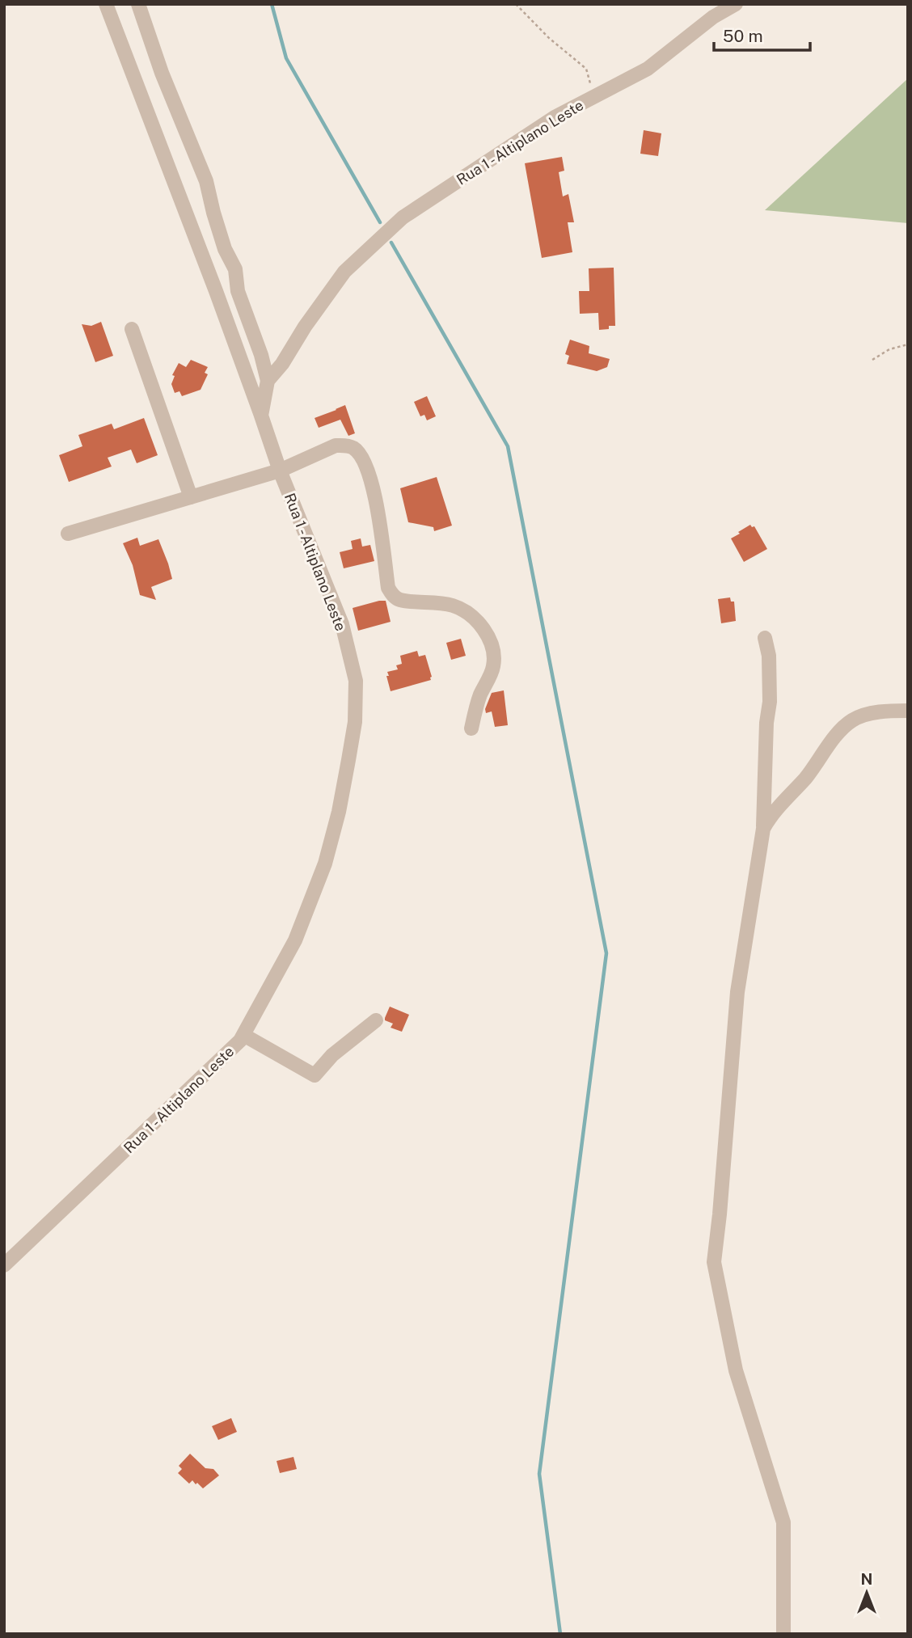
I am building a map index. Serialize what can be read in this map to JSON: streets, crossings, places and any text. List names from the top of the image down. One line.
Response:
{"streets":{"street":["Rua 1 - Altiplano Leste"]},"scale_bar":"50 m","north":"top"}
